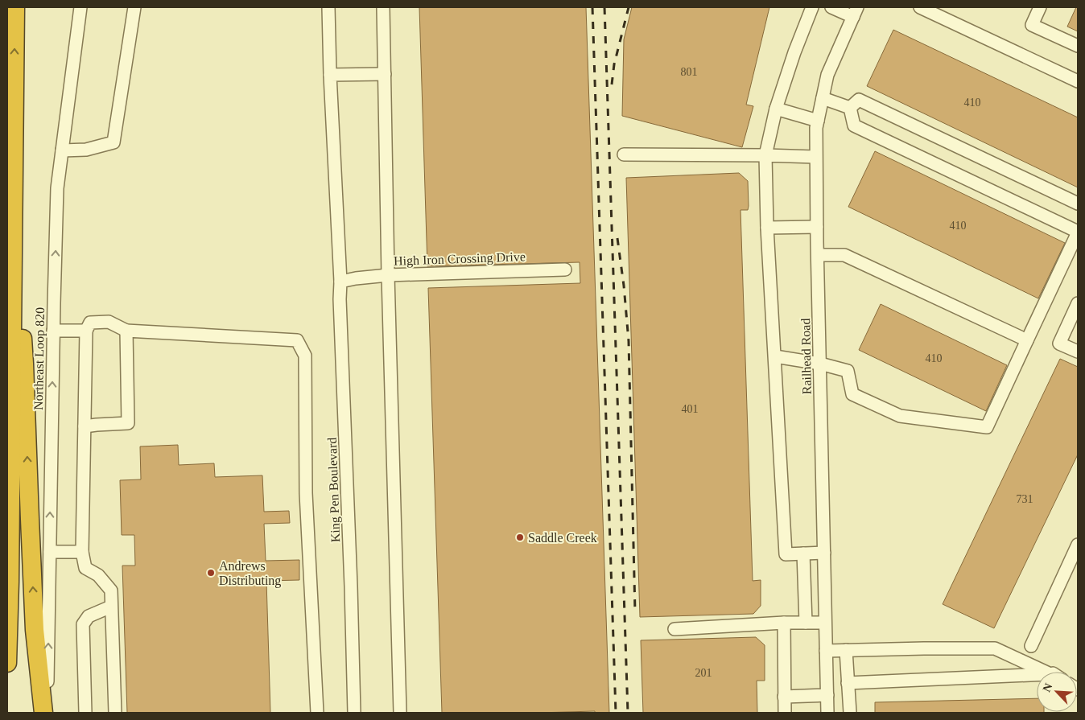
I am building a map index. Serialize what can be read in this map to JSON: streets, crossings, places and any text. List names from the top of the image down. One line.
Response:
{"streets":{"street":["High Iron Crossing Drive","Railhead Road","Northeast Loop 820","King Pen Boulevard"]},"crossings":[["High Iron Crossing Drive","King Pen Boulevard"]],"places":["Saddle Creek","Andrews Distributing"],"house_numbers":["801","410","410","410","401","731","201"],"north":"top left"}
